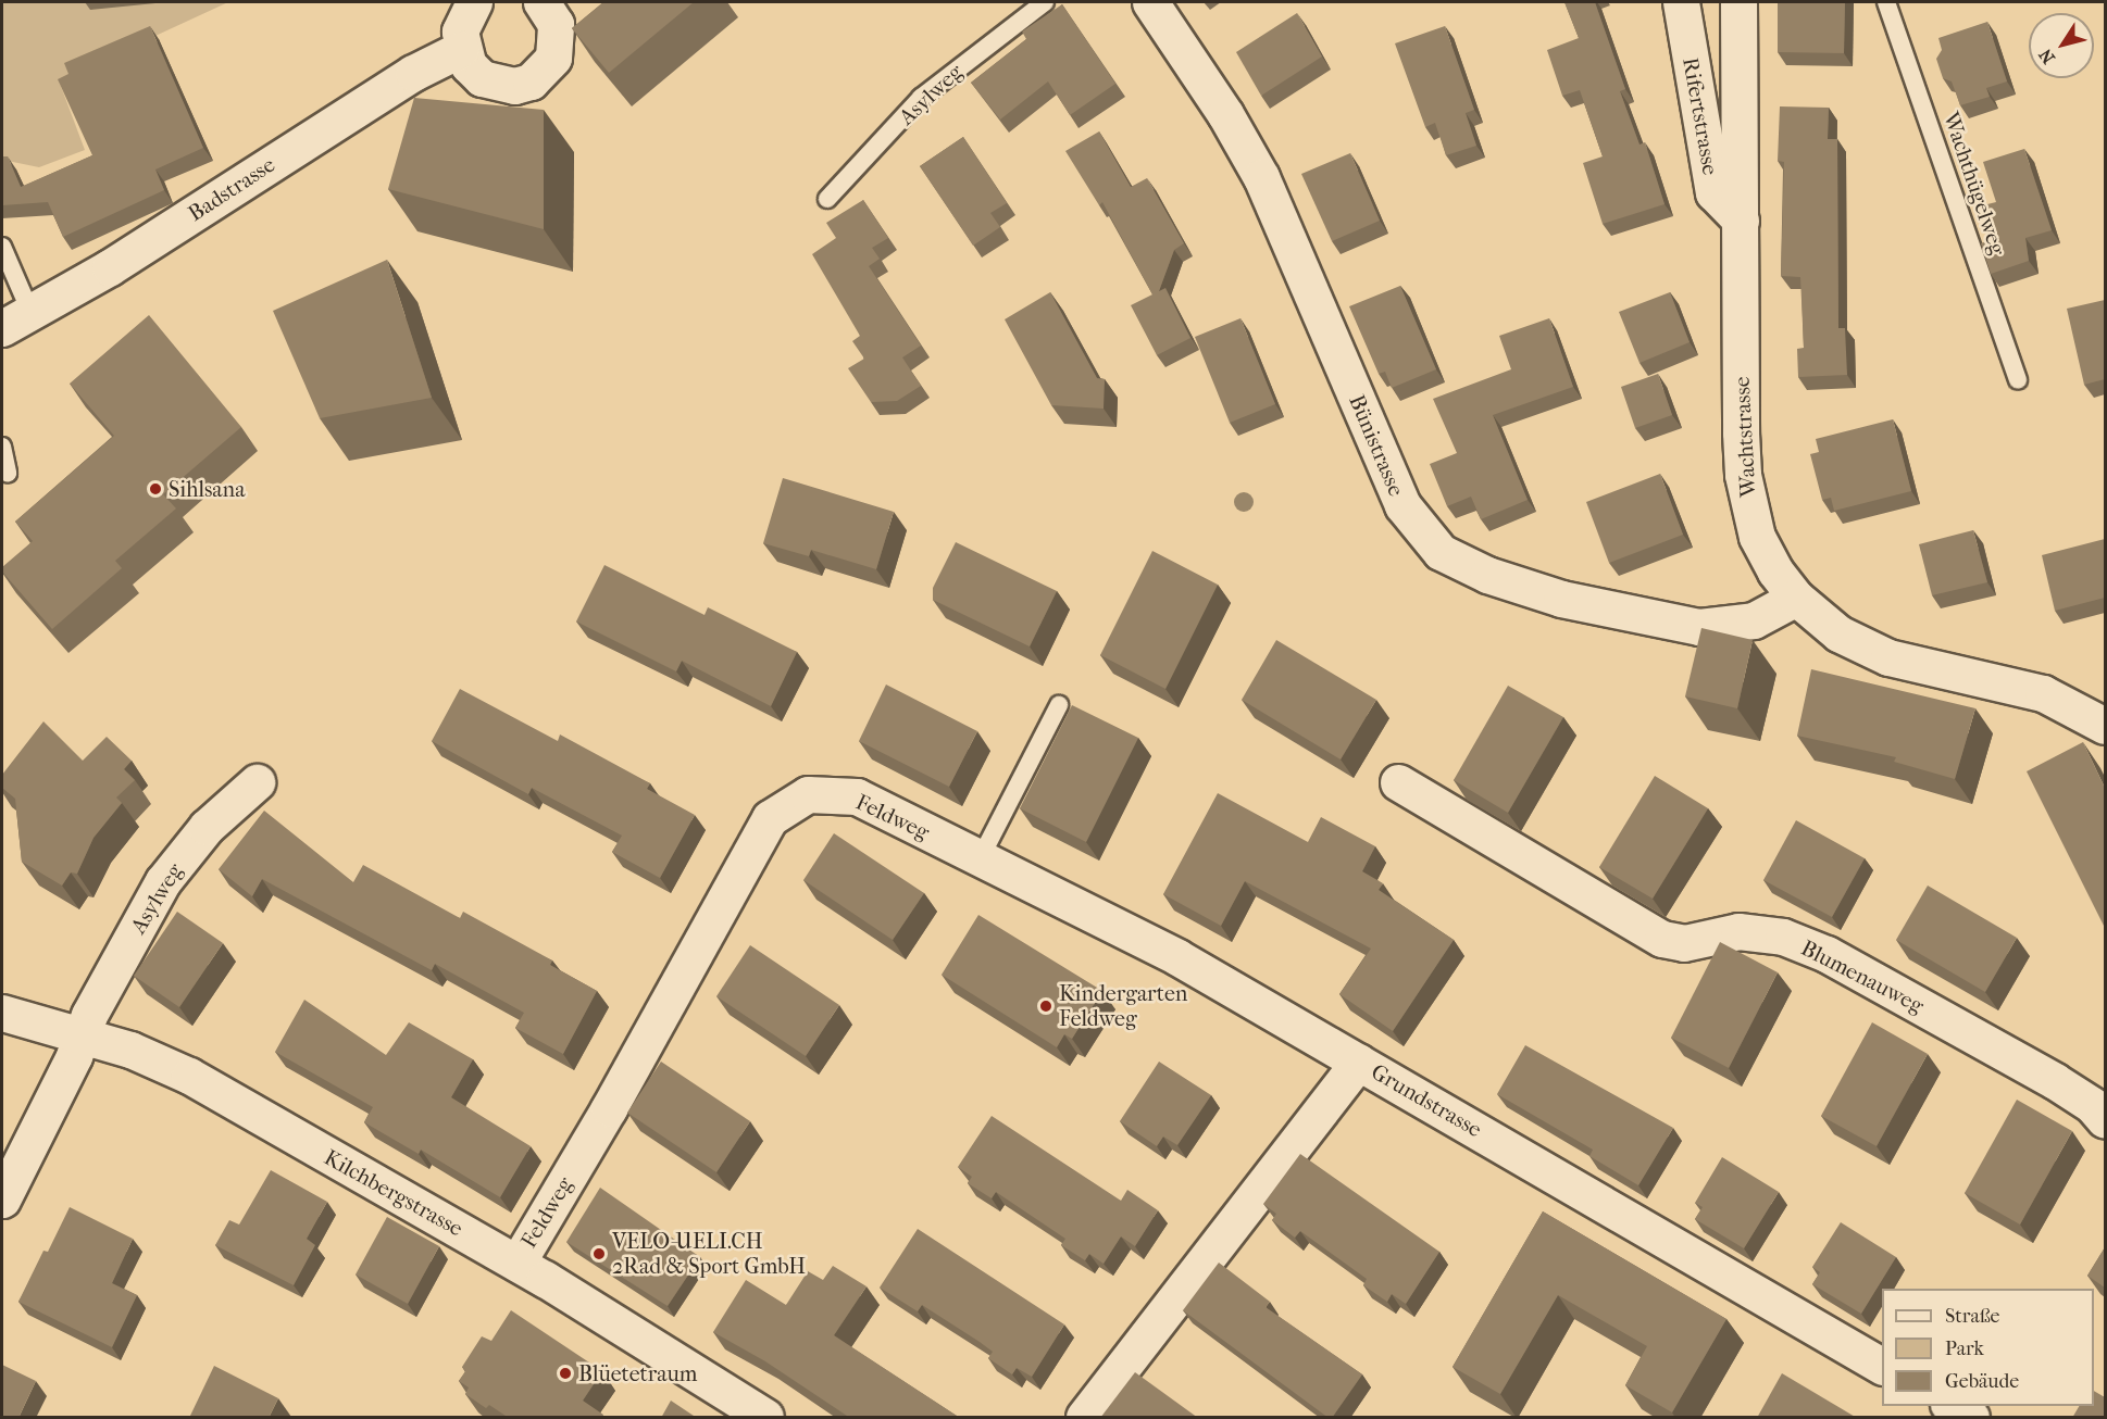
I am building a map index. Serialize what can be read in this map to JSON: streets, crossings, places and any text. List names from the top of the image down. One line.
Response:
{"streets":{"street":["Asylweg","Rifertstrasse","Badstrasse","Wachtstrasse","Bünistrasse","Feldweg","Blumenauweg","Grundstrasse","Kilchbergstrasse"],"lane":["Wachthügelweg"]},"crossings":[["Asylweg","Kilchbergstrasse"],["Rifertstrasse","Wachtstrasse"],["Wachtstrasse","Bünistrasse"],["Feldweg","Grundstrasse"],["Feldweg","Kilchbergstrasse"]],"places":["Sihlsana","Kindergarten Feldweg","VELO-UELI.CH 2Rad & Sport GmbH","Blüetetraum"],"legend":["Straße","Park","Gebäude"],"north":"bottom left"}
